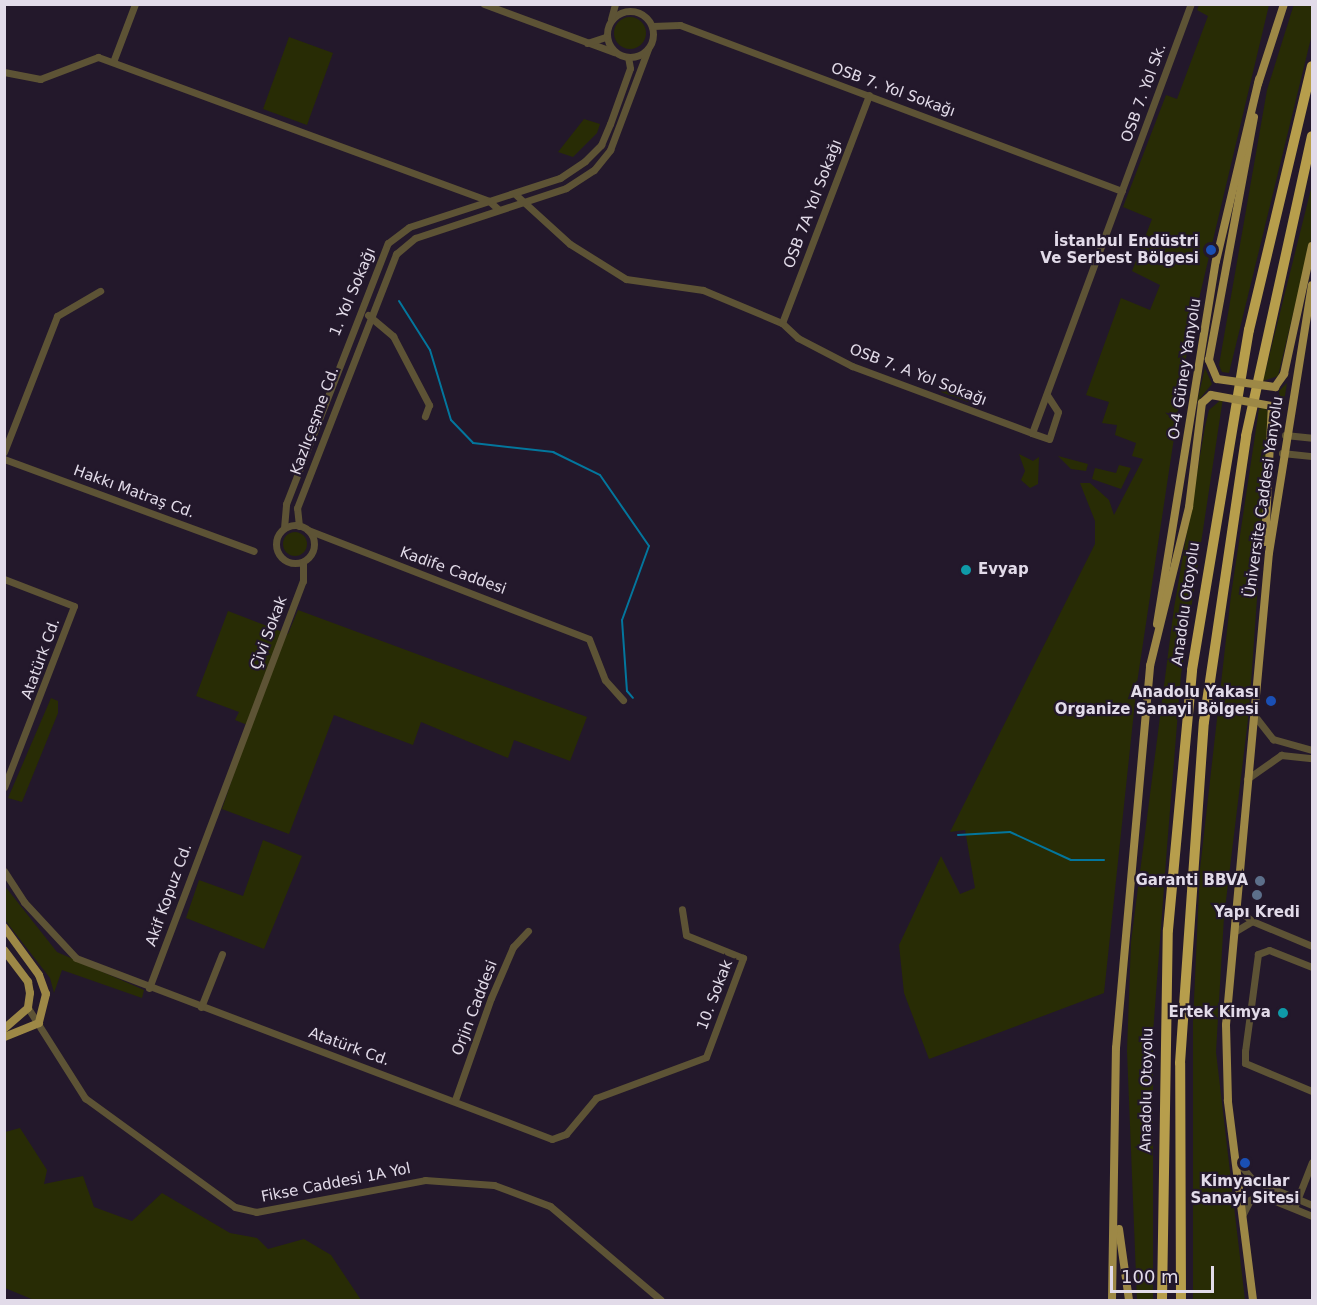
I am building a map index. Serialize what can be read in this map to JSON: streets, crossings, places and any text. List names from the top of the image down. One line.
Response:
{"streets":{"highway":["Anadolu Otoyolu"],"main road":["O-4 Güney Yanyolu","Üniversite Caddesi Yanyolu"],"street":["OSB 7. Yol Sokağı","OSB 7. Yol Sk.","OSB 7A Yol Sokağı","1. Yol Sokağı","OSB 7. A Yol Sokağı","Kazlıçeşme Cd.","Hakkı Matraş Cd.","Kadife Caddesi","Çivi Sokak","Atatürk Cd.","Akif Kopuz Cd.","10. Sokak","Orjin Caddesi","Fikse Caddesi 1A Yol"]},"crossings":[["OSB 7. Yol Sokağı","OSB 7. Yol Sk."],["OSB 7. Yol Sokağı","OSB 7A Yol Sokağı"],["OSB 7. Yol Sokağı","1. Yol Sokağı"],["OSB 7. Yol Sokağı","Kazlıçeşme Cd."],["OSB 7A Yol Sokağı","OSB 7. A Yol Sokağı"],["1. Yol Sokağı","OSB 7. A Yol Sokağı"],["1. Yol Sokağı","Kazlıçeşme Cd."],["1. Yol Sokağı","Kadife Caddesi"],["1. Yol Sokağı","Çivi Sokak"],["OSB 7. A Yol Sokağı","Kazlıçeşme Cd."],["Kazlıçeşme Cd.","Kadife Caddesi"],["Kazlıçeşme Cd.","Çivi Sokak"],["Kadife Caddesi","Çivi Sokak"],["Çivi Sokak","Akif Kopuz Cd."],["Atatürk Cd.","Akif Kopuz Cd."],["Atatürk Cd.","10. Sokak"],["Atatürk Cd.","Orjin Caddesi"]],"places":["İstanbul Endüstri Ve Serbest Bölgesi","Evyap","Anadolu Yakası Organize Sanayi Bölgesi","Garanti BBVA","Yapı Kredi","Ertek Kimya","Kimyacılar Sanayi Sitesi"],"scale_bar":"100 m"}
